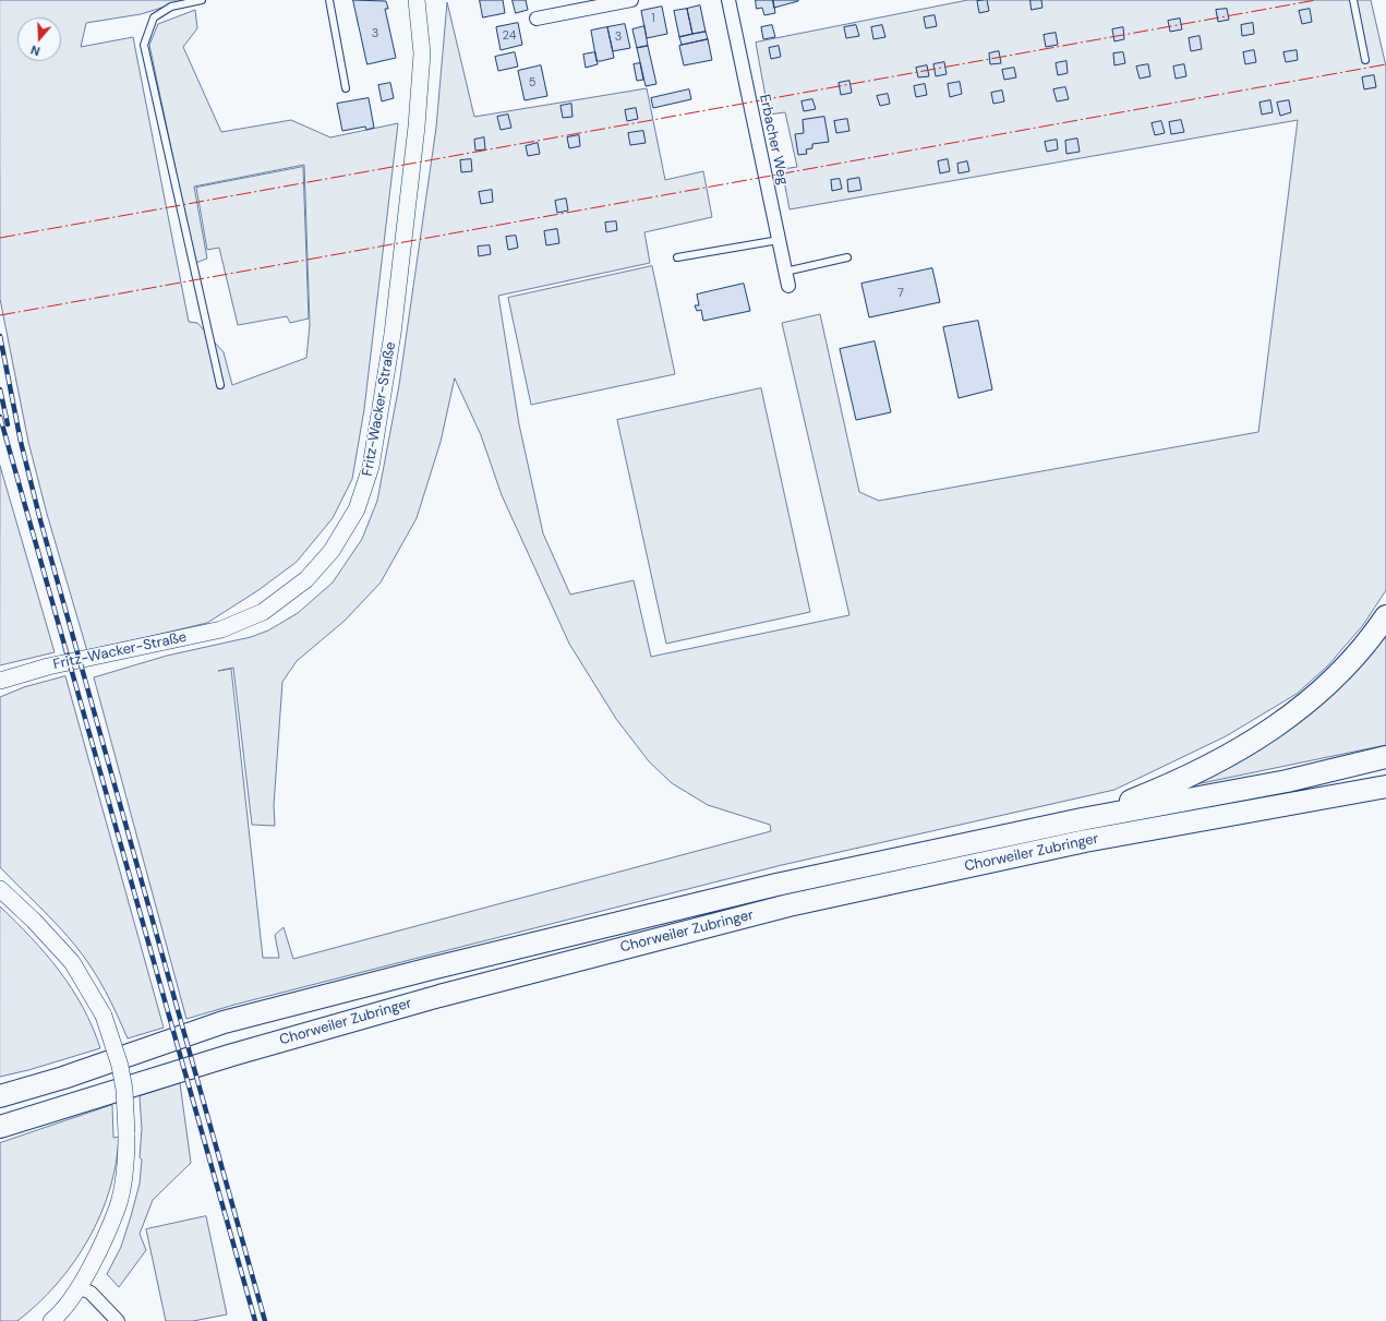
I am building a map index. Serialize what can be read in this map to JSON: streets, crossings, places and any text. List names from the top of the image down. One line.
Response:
{"streets":{"highway":["Chorweiler Zubringer"],"street":["Erbacher Weg","Fritz-Wacker-Straße"]},"house_numbers":["1","3","24","3","5","7"],"north":"bottom"}
